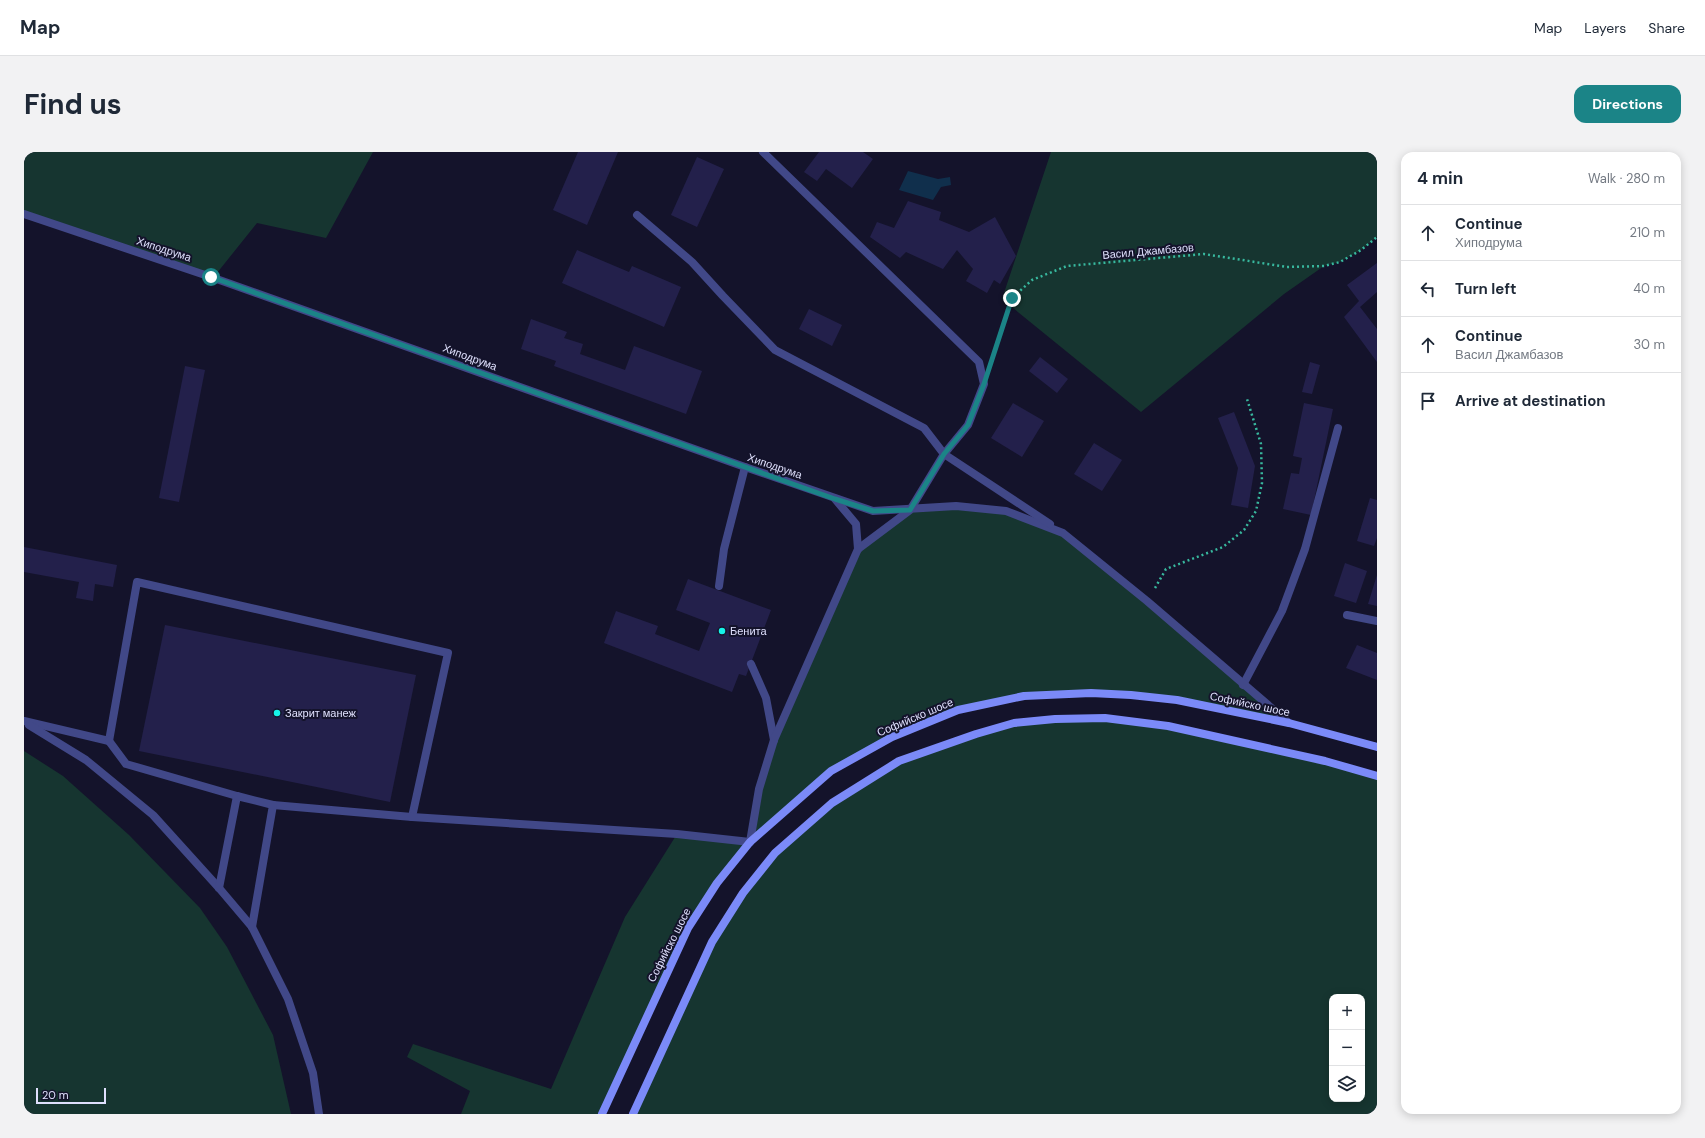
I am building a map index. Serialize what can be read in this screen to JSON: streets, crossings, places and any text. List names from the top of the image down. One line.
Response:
{"streets":{"main road":["Софийско шосе"],"street":["Хиподрума"],"path":["Васил Джамбазов"]},"places":["Бенита","Закрит манеж"],"scale_bar":"20 m","page":{"header":"Map","nav":["Map","Layers","Share"],"buttons":"Directions","title":"Find us","heading":["4 min","Walk · 280 m"],"list":[["Continue","Хиподрума","210 m"],["Turn left","40 m"],["Continue","Васил Джамбазов","30 m"],"Arrive at destination"],"map_buttons":["+","−"],"scale":"20 m"}}
